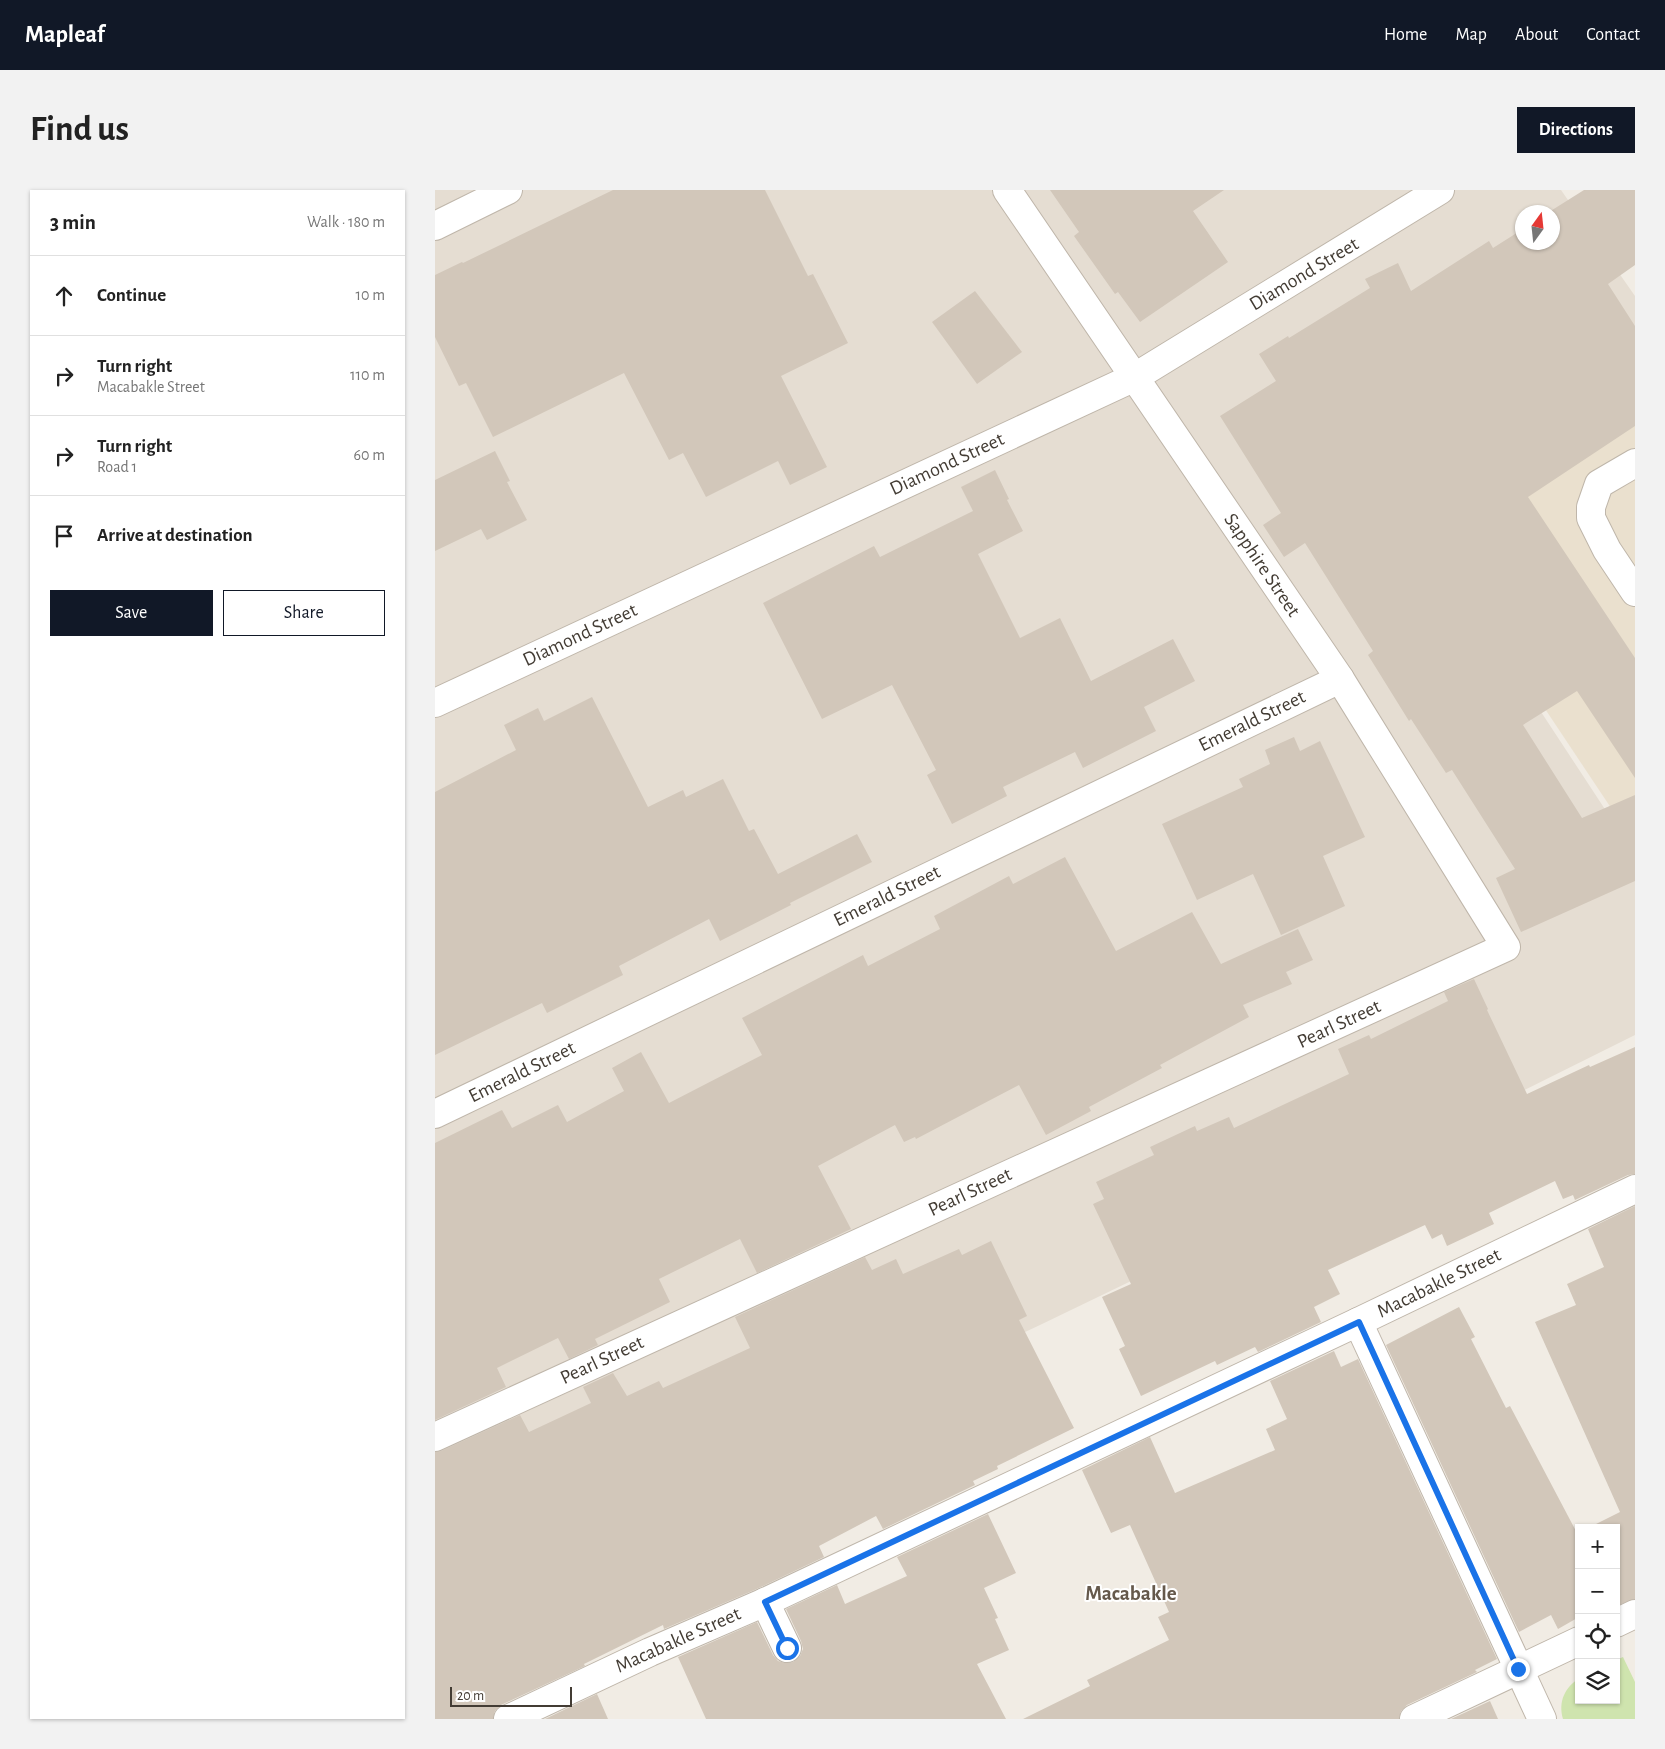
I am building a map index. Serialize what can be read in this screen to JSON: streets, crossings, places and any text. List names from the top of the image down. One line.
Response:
{"streets":{"street":["Diamond Street","Sapphire Street","Emerald Street","Pearl Street","Macabakle Street"]},"crossings":[["Diamond Street","Sapphire Street"],["Sapphire Street","Emerald Street"],["Sapphire Street","Pearl Street"]],"districts":["Macabakle"],"scale_bar":"20 m","north":"top","page":{"header":"Mapleaf","nav":["Home","Map","About","Contact"],"buttons":["Directions",["Save","Share"]],"title":"Find us","heading":["3 min","Walk · 180 m"],"list":[["Continue","10 m"],["Turn right","Macabakle Street","110 m"],["Turn right","Road 1","60 m"],"Arrive at destination"],"map_buttons":["+","−"],"scale":"20 m"}}
